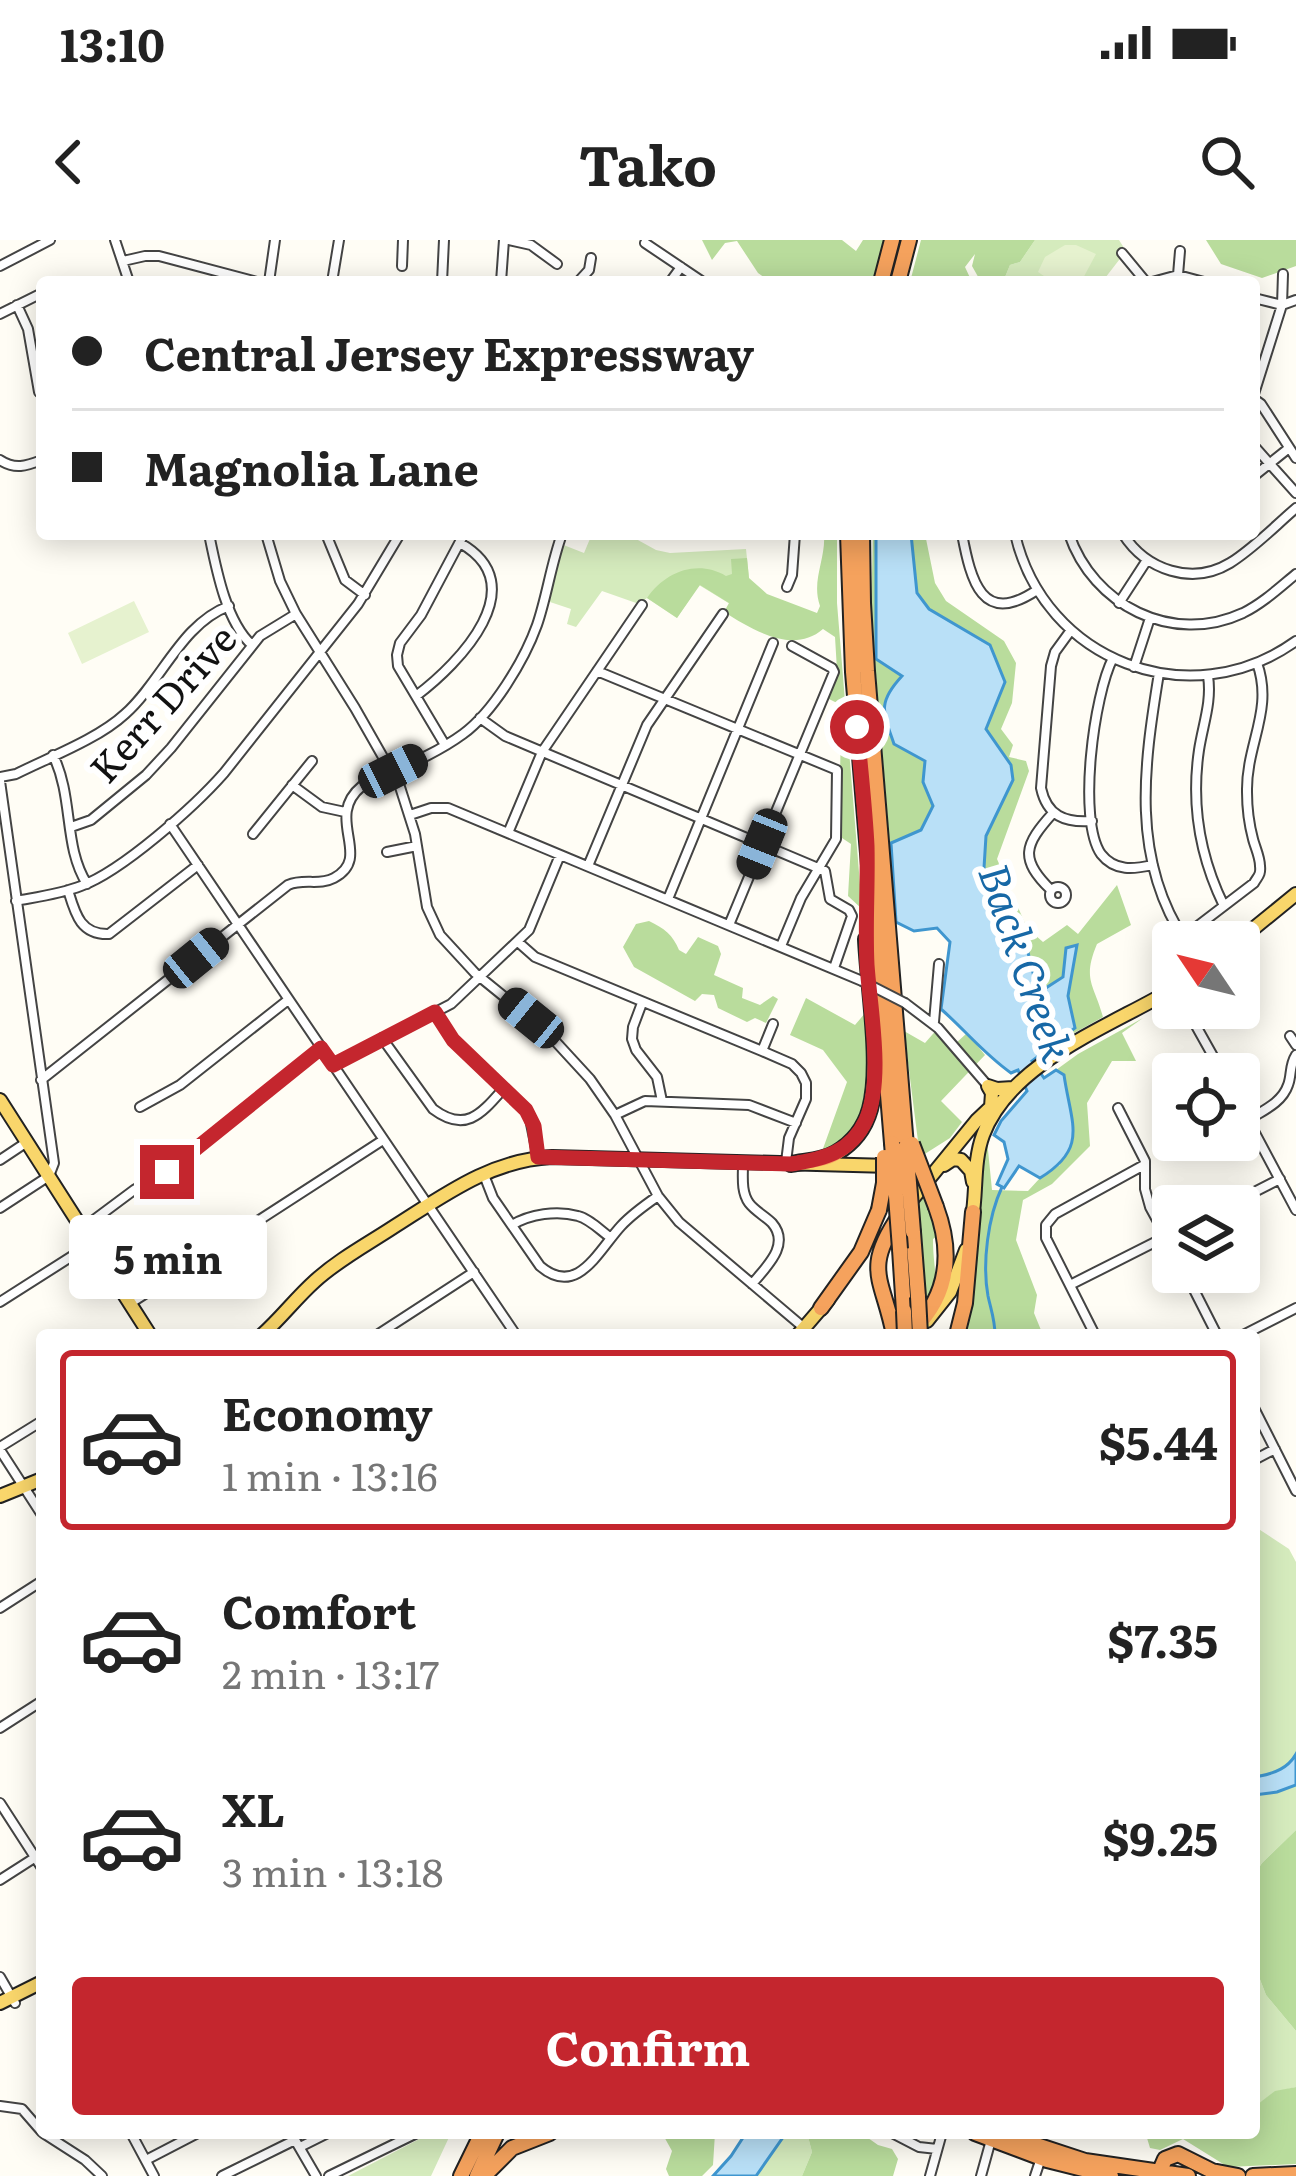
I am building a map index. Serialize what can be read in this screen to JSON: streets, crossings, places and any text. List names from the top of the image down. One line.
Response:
{"streets":{"street":["Kerr Drive"]},"water":["Back Creek"],"north":"top left","page":{"status":"13:10","header":"Tako","banner":["Central Jersey Expressway","Magnolia Lane"],"bubble":"5 min","list":[{"name":"Economy","note":"1 min · 13:16","value":"$5.44"},{"name":"Comfort","note":"2 min · 13:17","value":"$7.35"},{"name":"XL","note":"3 min · 13:18","value":"$9.25"}],"buttons":"Confirm"}}
